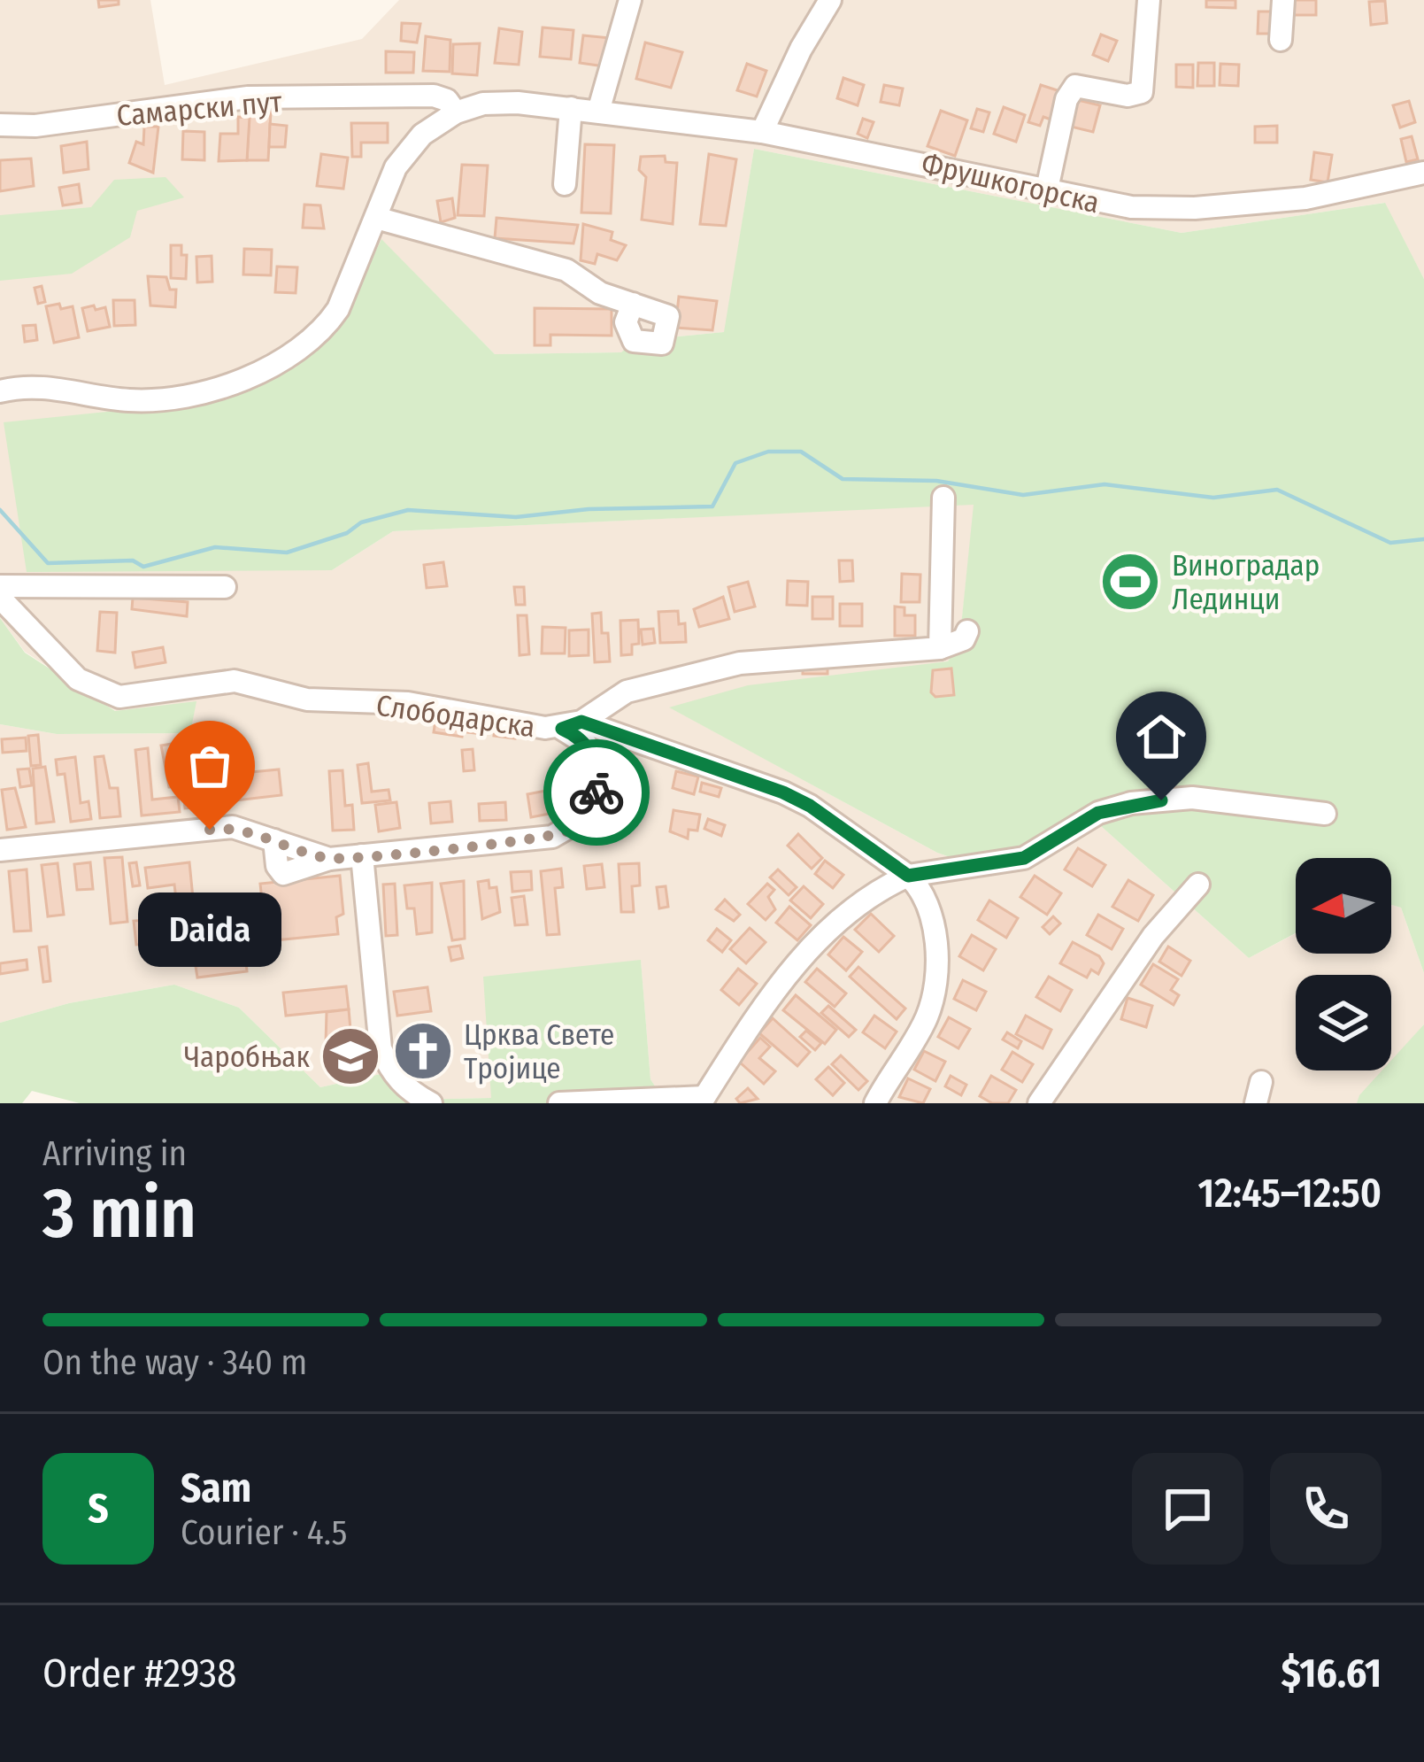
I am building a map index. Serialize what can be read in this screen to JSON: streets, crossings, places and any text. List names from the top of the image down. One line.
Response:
{"streets":{"street":["Самарски пут","Фрушкогорска","Слободарска"]},"crossings":[["Самарски пут","Фрушкогорска"]],"places":{"sports":["Виноградар Лединци"],"other":["Daida"],"church":["Црква Свете Тројице"],"school or university":["Чаробњак"]},"north":"left","page":{"bubble":"Daida","heading":["3 min","Arriving in","12:45–12:50"],"panel":["Sam","Courier · 4.5","Order #2938","$16.61"],"bar":"On the way · 340 m","round":"S"}}
